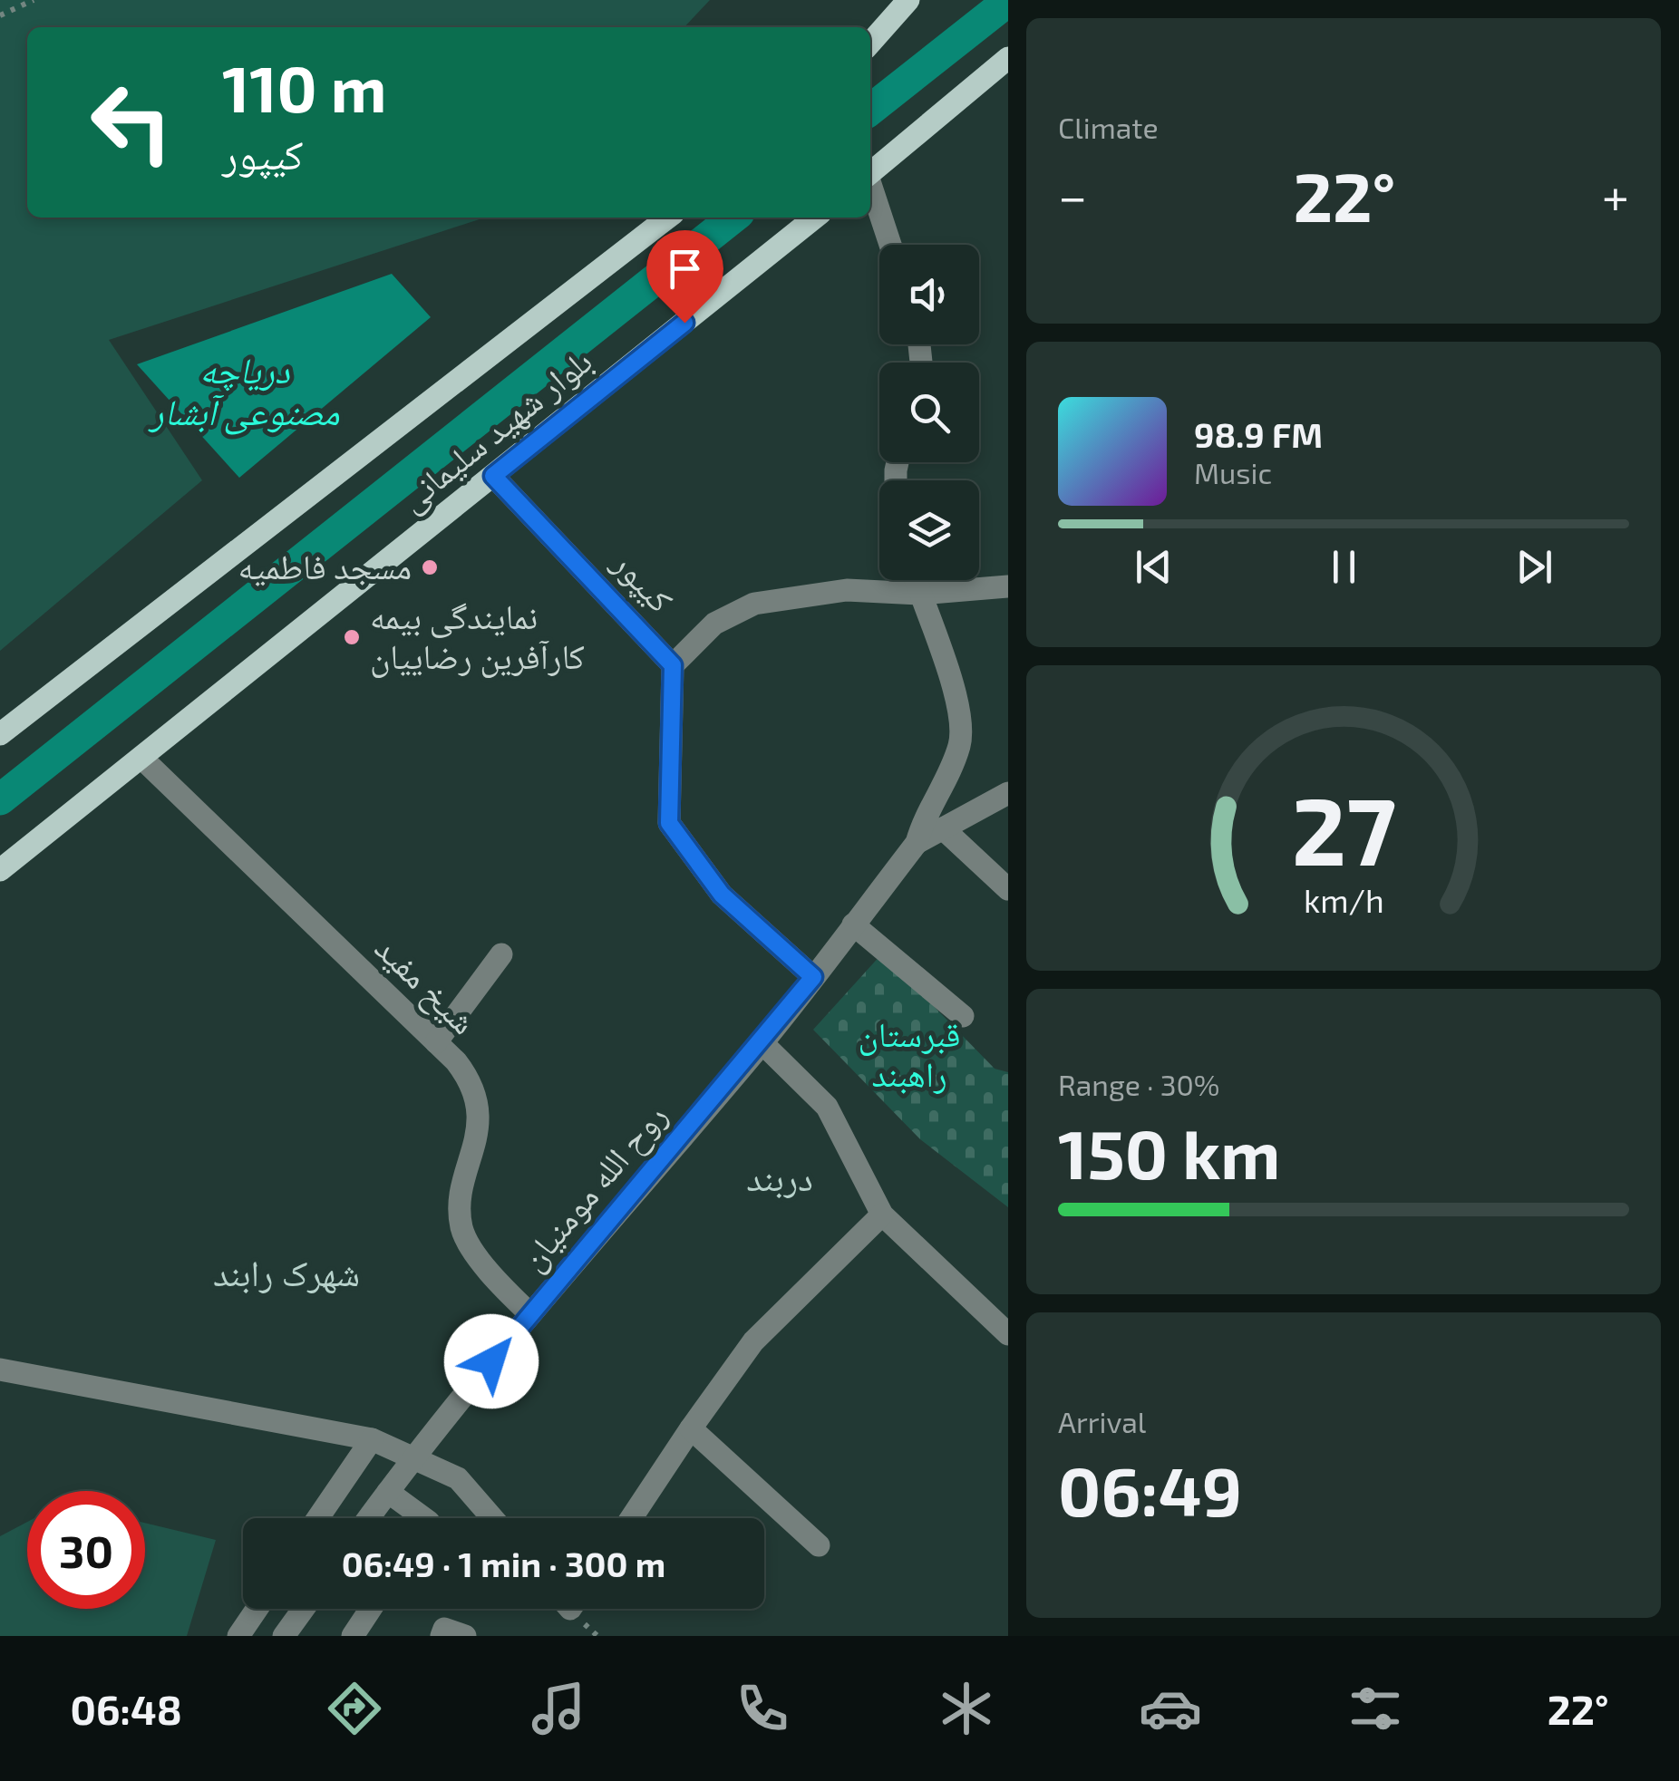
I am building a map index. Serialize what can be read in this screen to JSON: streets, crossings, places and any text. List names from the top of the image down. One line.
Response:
{"streets":{"main road":["بلوار شهید سلیمانی"],"street":["کیپور","شیخ مفید","روح الله مومنیان"]},"crossings":[["بلوار شهید سلیمانی","کیپور"],["بلوار شهید سلیمانی","شیخ مفید"],["کیپور","روح الله مومنیان"],["شیخ مفید","روح الله مومنیان"]],"districts":["دربند","شهرک رابند"],"water":["دریاچه مصنوعی آبشار"],"parks":["قبرستان راهبند"],"places":["مسجد فاطمیه","نمایندگی بیمه کارآفرین رضاییان"],"page":{"tile":["Climate",["Range · 30%","150 km"],["Arrival","06:49"]],"turn":["110 m","کیپور"],"heat":["−","22°","+"],"song":["98.9 FM","Music"],"limit":"30","trip":"06:49 · 1 min · 300 m","tabs":["06:48","22°"],"gauge":["27","km/h"]}}
